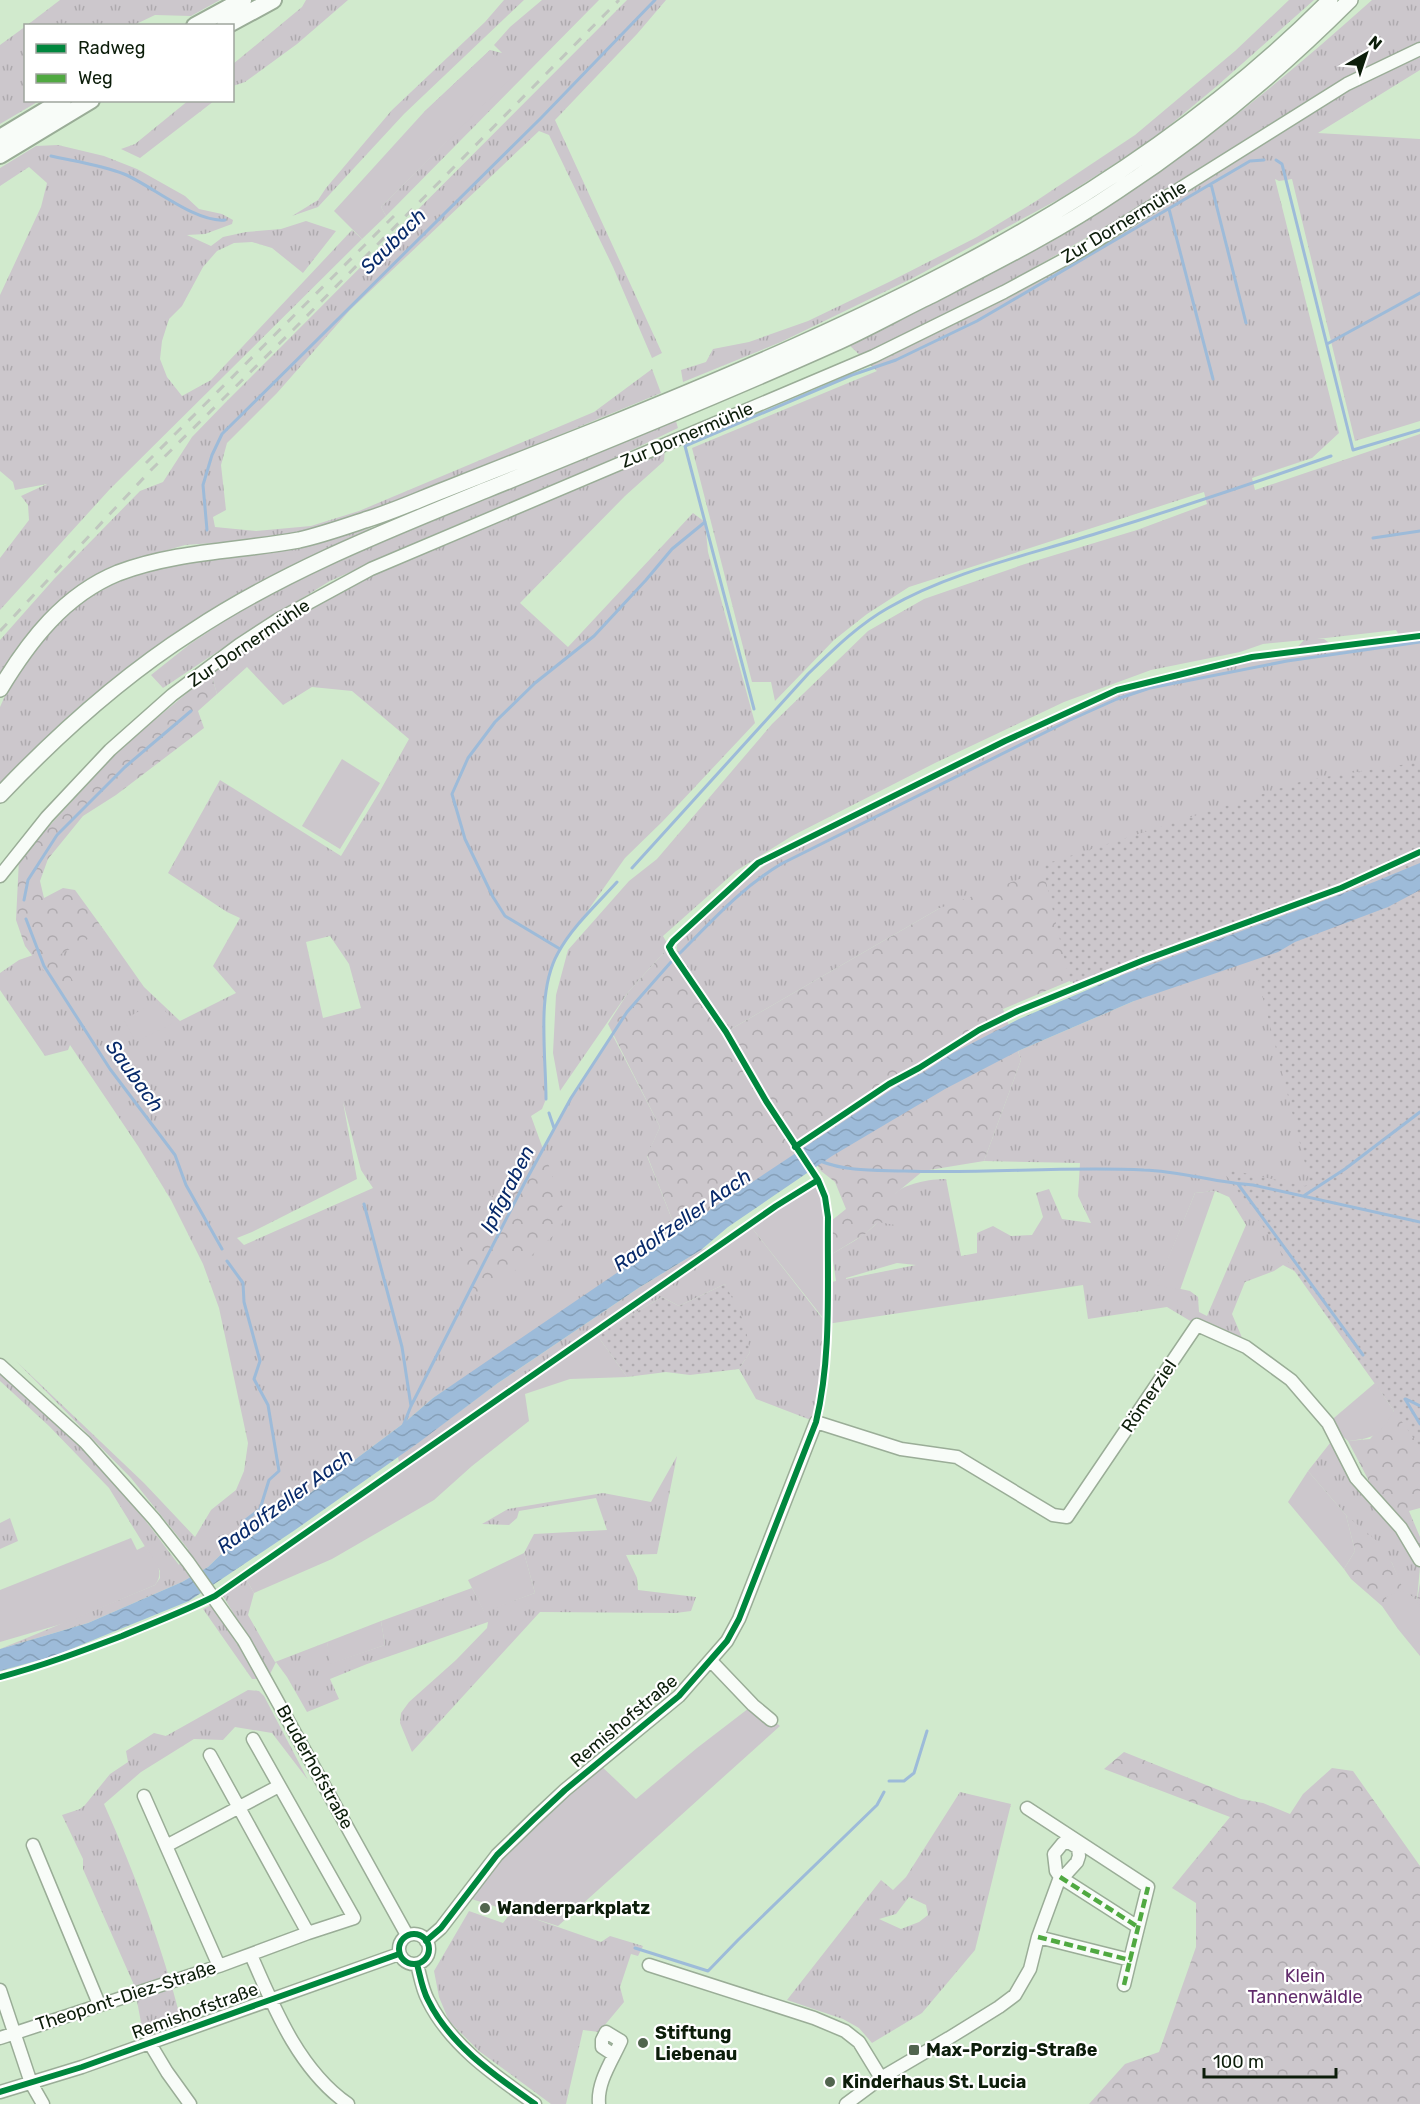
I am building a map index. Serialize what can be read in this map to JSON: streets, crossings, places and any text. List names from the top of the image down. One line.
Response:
{"streets":{"street":["Zur Dornermühle","Römerziel","Remishofstraße","Bruderhofstraße","Theopont-Diez-Straße"]},"crossings":[["Römerziel","Remishofstraße"],["Remishofstraße","Bruderhofstraße"]],"water":["Saubach","Ipfigraben","Radolfzeller Aach"],"parks":["Klein Tannenwäldle"],"places":{"other":["Wanderparkplatz","Stiftung Liebenau","Kinderhaus St. Lucia"],"transit":["Max-Porzig-Straße"]},"legend":["Radweg","Weg"],"scale_bar":"100 m","north":"top right"}
